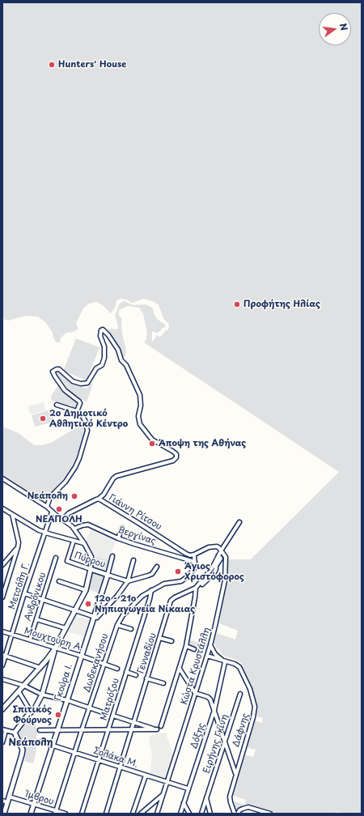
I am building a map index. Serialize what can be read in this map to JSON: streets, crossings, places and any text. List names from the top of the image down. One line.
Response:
{"streets":{"street":["Γιάννη Ρίτσου","Βεργίνας","Πύρρου","Μετσόλη Γ.","Ανδρόνικου","Μουχτούρη Α.","Γενναδίου","Δωδεκανήσου","Κώστα Κρυστάλλη","Γκούρα Ι.","Ματρόζου","Δάφνης","Δόξης","Ειρήνης Γκίνη","Σολάκα Μ.","Ίμβρου"]},"crossings":[["Βεργίνας","Δωδεκανήσου"],["Πύρρου","Γκούρα Ι."],["Μετσόλη Γ.","Μουχτούρη Α."],["Ανδρόνικου","Μουχτούρη Α."],["Μουχτούρη Α.","Δωδεκανήσου"],["Μουχτούρη Α.","Γκούρα Ι."],["Γενναδίου","Κώστα Κρυστάλλη"],["Γενναδίου","Σολάκα Μ."],["Δωδεκανήσου","Ματρόζου"],["Δωδεκανήσου","Σολάκα Μ."],["Δωδεκανήσου","Ίμβρου"],["Κώστα Κρυστάλλη","Δάφνης"],["Κώστα Κρυστάλλη","Σολάκα Μ."],["Γκούρα Ι.","Σολάκα Μ."],["Γκούρα Ι.","Ίμβρου"],["Ματρόζου","Σολάκα Μ."],["Δάφνης","Δόξης"],["Δόξης","Σολάκα Μ."]],"districts":["Νεάπολη"],"places":["Hunters' House","Προφήτης Ηλίας","2o Δημοτικό Αθλητικό Κέντρο","Άποψη της Αθήνας","Νεάπολη","ΝΕΑΠΟΛΗ","Άγιος Χριστόφορος","12ο - 21ο Νηπιαγωγεία Νίκαιας","Σπιτικός Φούρνος"],"north":"right"}
